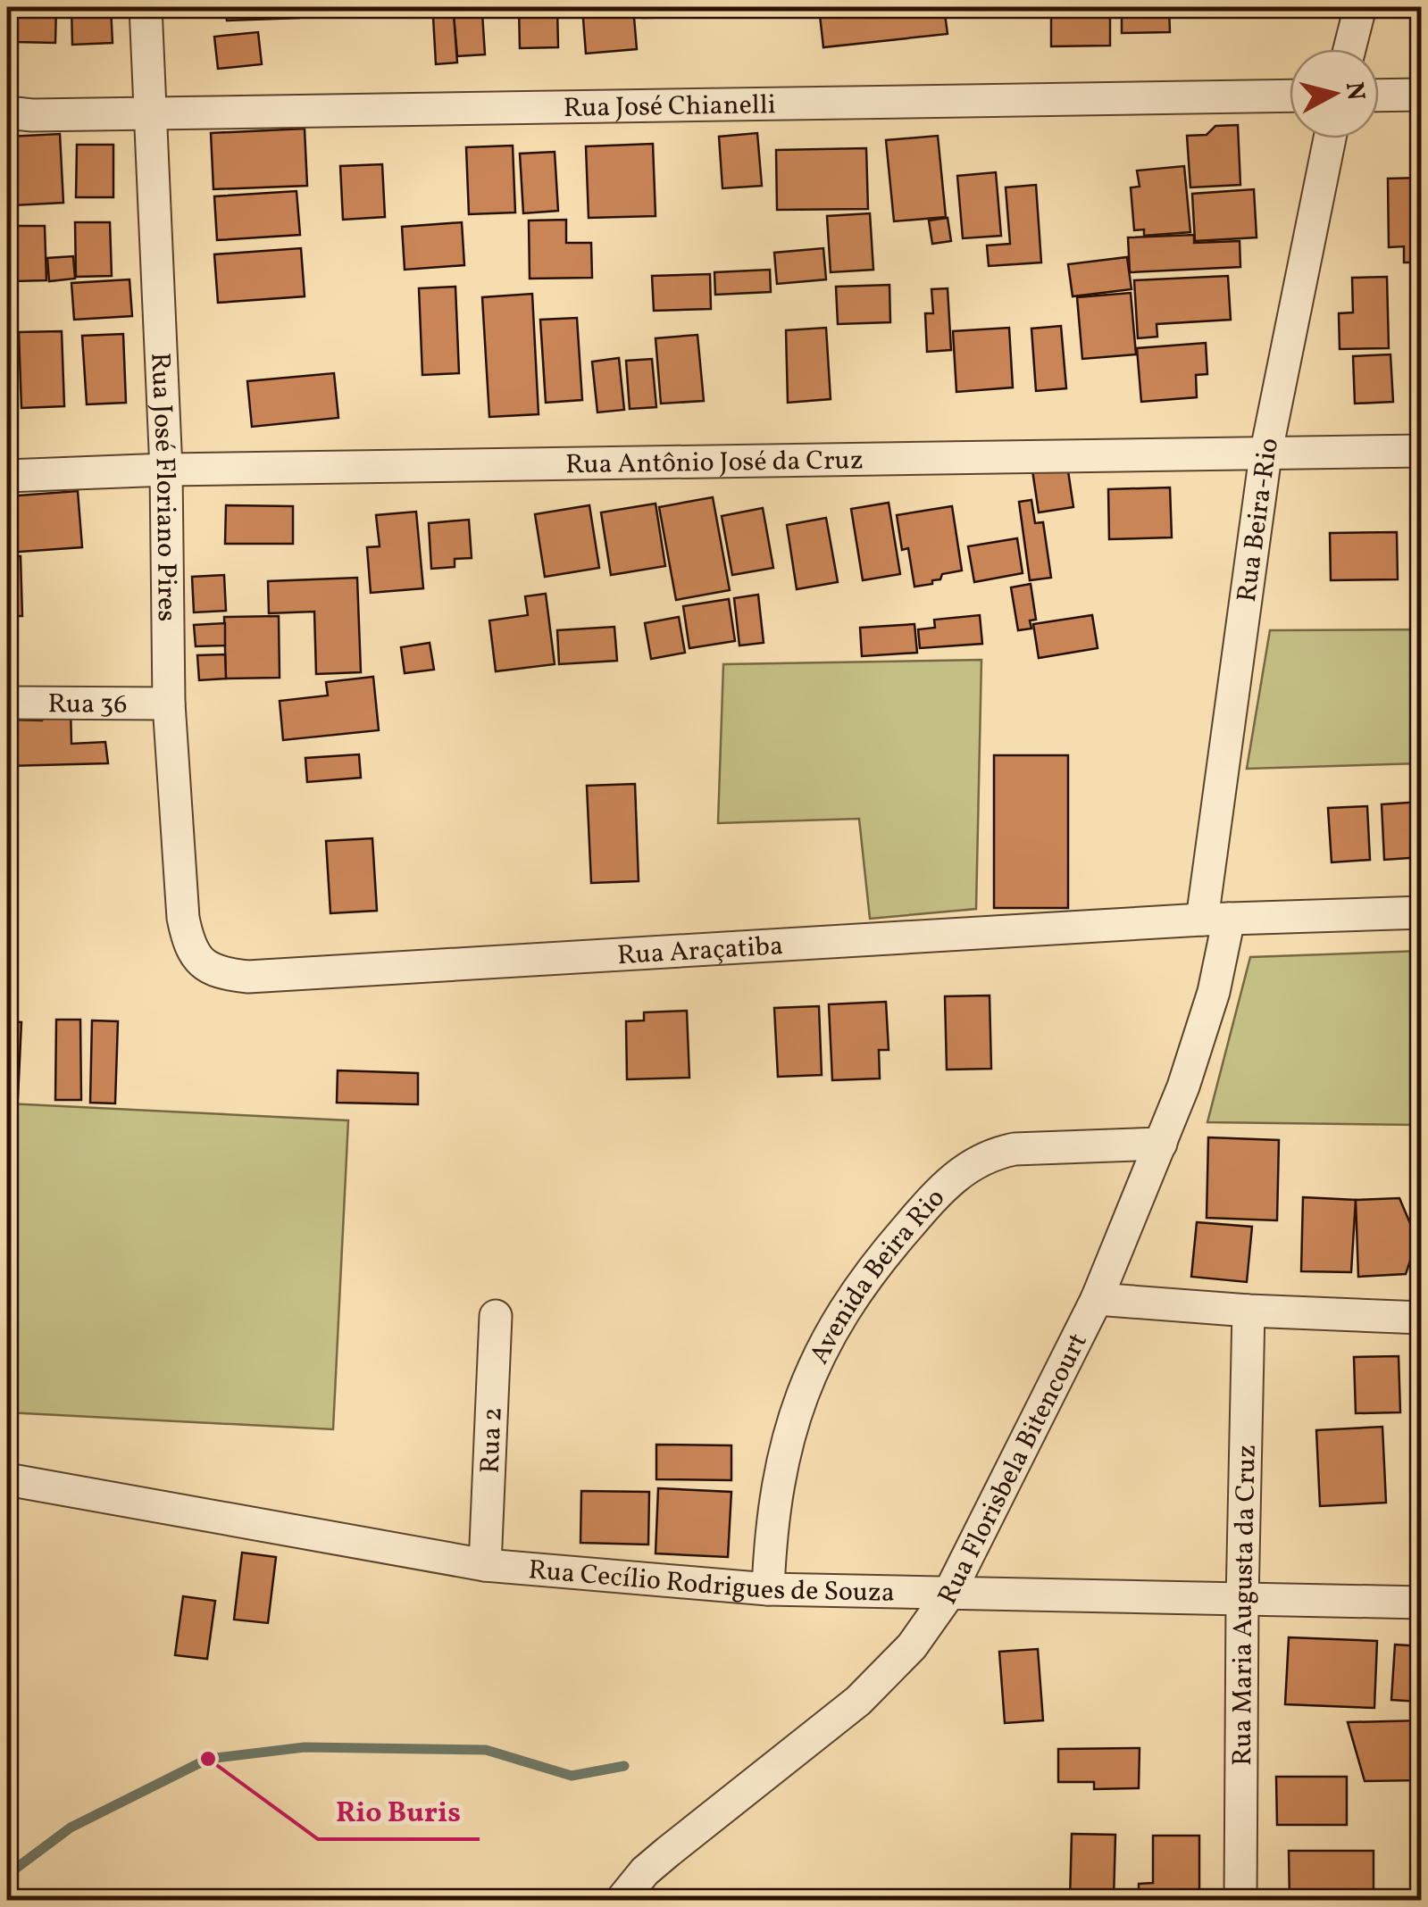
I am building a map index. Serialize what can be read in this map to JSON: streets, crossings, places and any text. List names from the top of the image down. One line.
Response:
{"streets":{"street":["Rua José Chianelli","Rua Antônio José da Cruz","Rua José Floriano Pires","Rua Beira-Rio","Rua 36","Rua Araçatiba","Avenida Beira Rio","Rua 2","Rua Florisbela Bitencourt","Rua Cecílio Rodrigues de Souza","Rua Maria Augusta da Cruz"]},"crossings":[["Rua José Chianelli","Rua José Floriano Pires"],["Rua Antônio José da Cruz","Rua José Floriano Pires"],["Rua Antônio José da Cruz","Rua Beira-Rio"],["Rua José Floriano Pires","Rua 36"],["Rua José Floriano Pires","Rua Araçatiba"],["Rua Beira-Rio","Rua Araçatiba"],["Rua Beira-Rio","Rua Florisbela Bitencourt"],["Rua Araçatiba","Rua Florisbela Bitencourt"],["Avenida Beira Rio","Rua Florisbela Bitencourt"],["Avenida Beira Rio","Rua Cecílio Rodrigues de Souza"],["Rua 2","Rua Cecílio Rodrigues de Souza"],["Rua Florisbela Bitencourt","Rua Cecílio Rodrigues de Souza"],["Rua Cecílio Rodrigues de Souza","Rua Maria Augusta da Cruz"]],"places":["Rio Buris"],"north":"right"}
